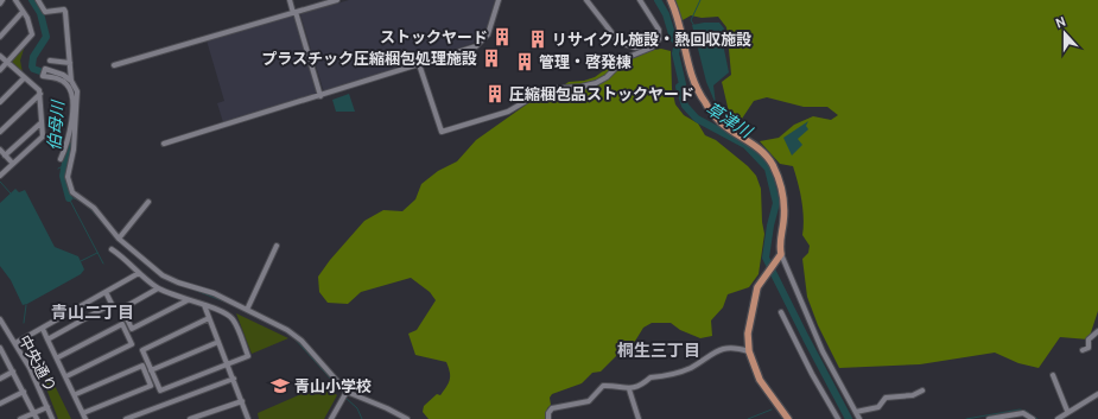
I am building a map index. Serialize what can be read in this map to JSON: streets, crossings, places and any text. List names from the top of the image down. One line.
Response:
{"streets":{"street":["中央通り"]},"districts":["青山二丁目","桐生三丁目"],"water":["草津川","伯母川"],"places":{"building":["ストックヤード","リサイクル施設・熱回収施設","プラスチック圧縮梱包処理施設","管理・啓発棟","圧縮梱包品ストックヤード"],"school or university":["青山小学校"]},"north":"top"}
